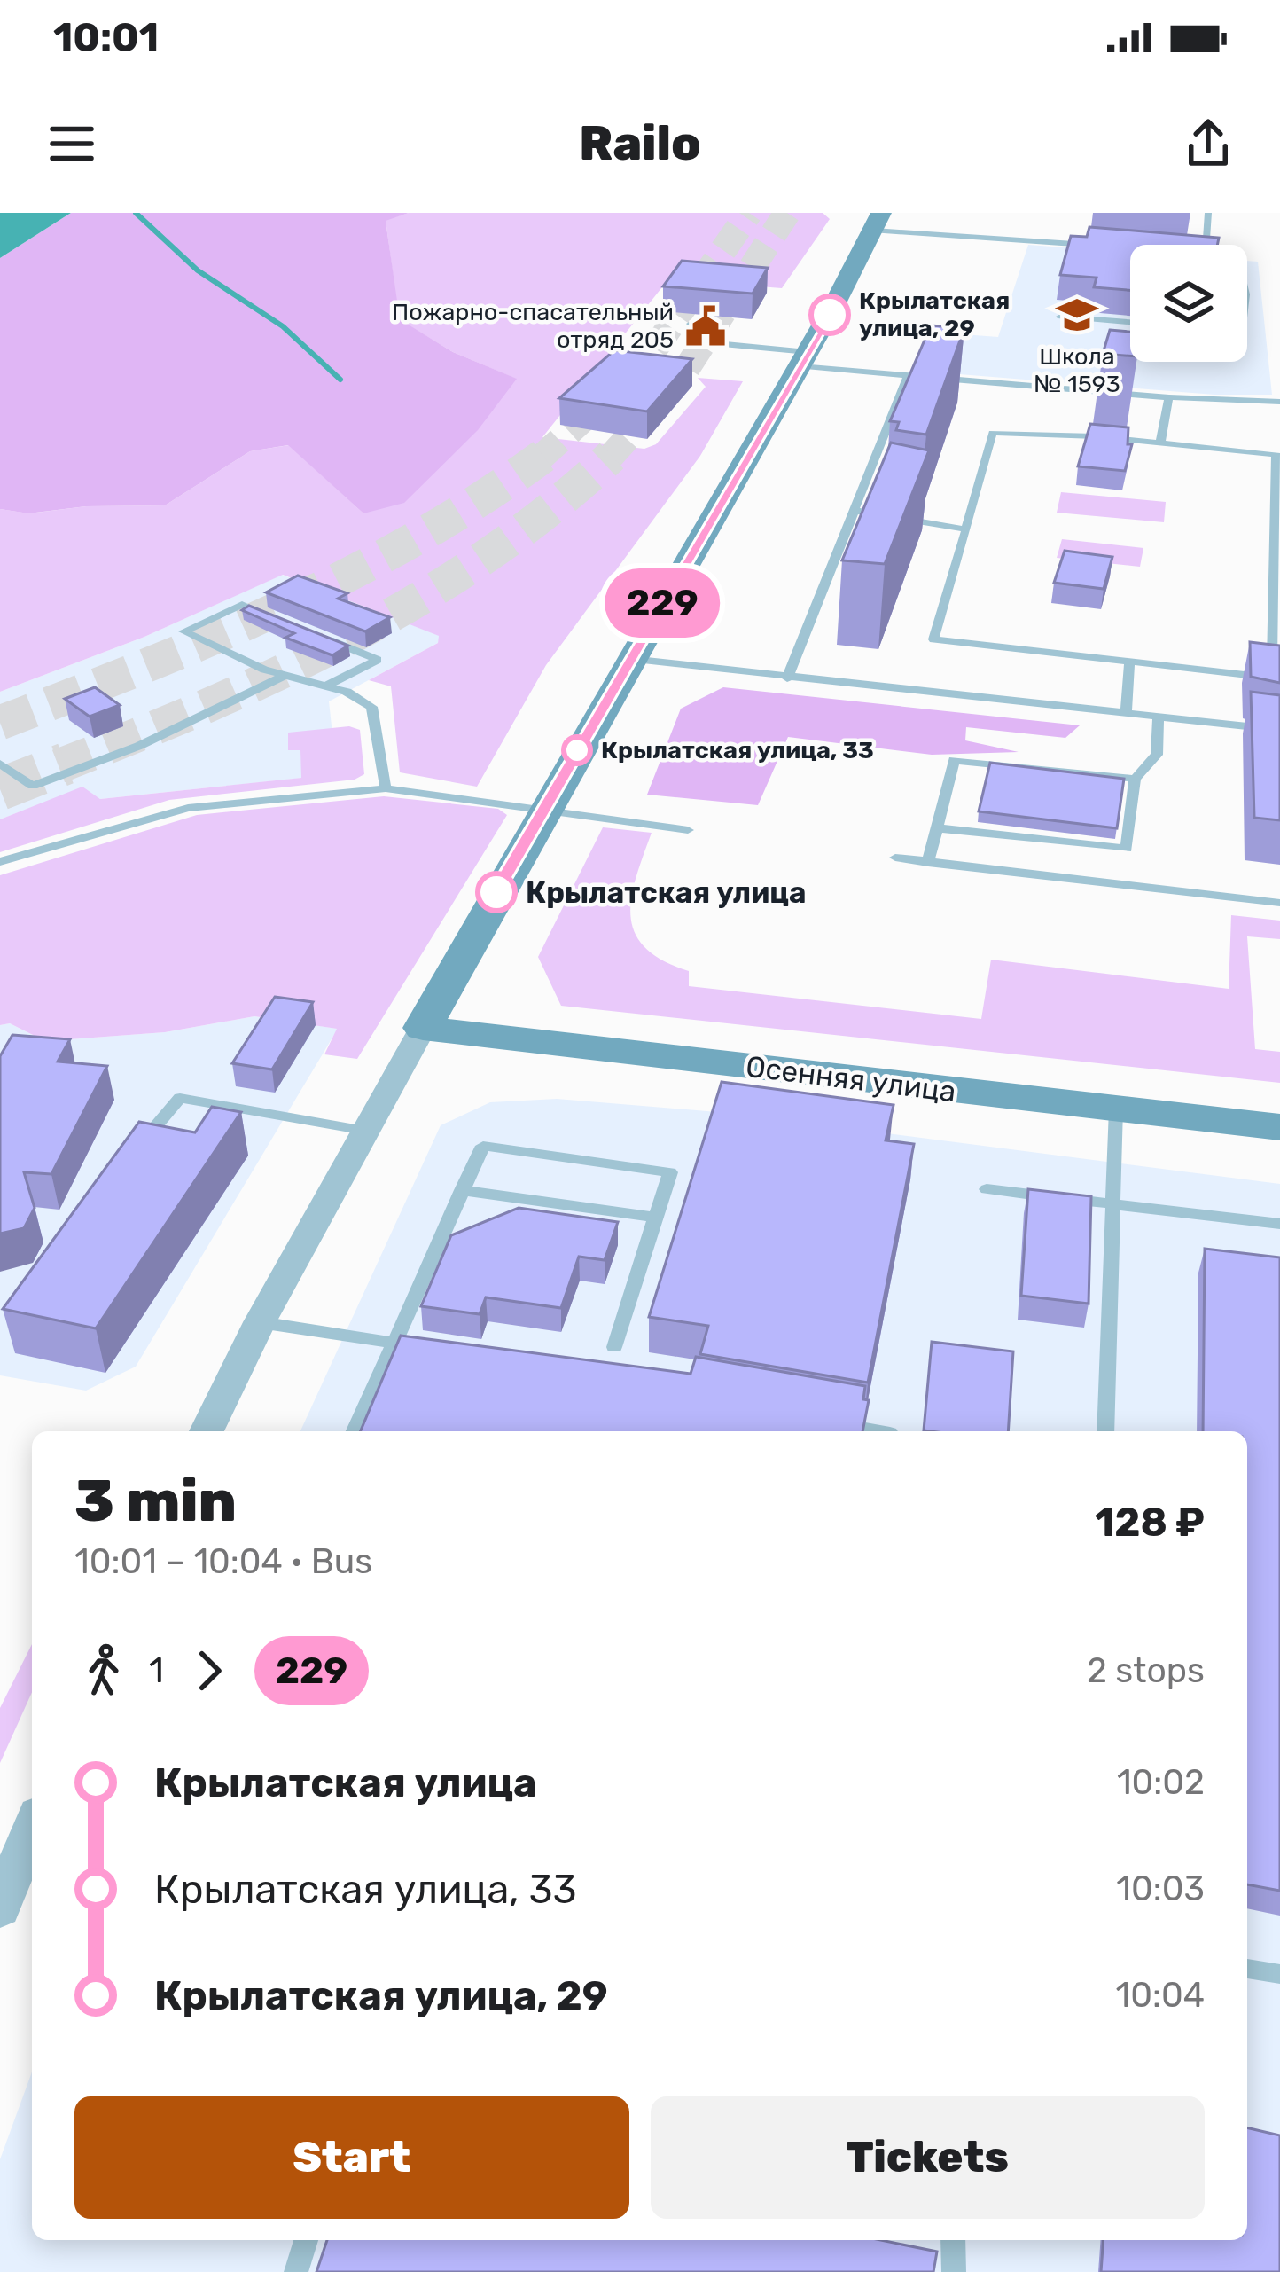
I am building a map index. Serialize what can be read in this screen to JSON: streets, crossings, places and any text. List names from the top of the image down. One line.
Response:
{"streets":{"main road":["Осенняя улица"]},"places":{"other":["Крылатская улица, 29","Крылатская улица, 33","Крылатская улица"],"school or university":["Школа № 1593"],"public building":["Пожарно-спасательный отряд 205"]},"lines":["bus line 229"],"page":{"status":"10:01","header":"Railo","on_map":"229","heading":["3 min","10:01 – 10:04 · Bus","128 ₽"],"legs":["1","229","2 stops"],"list":[{"name":"Крылатская улица","value":"10:02"},{"name":"Крылатская улица, 33","value":"10:03"},{"name":"Крылатская улица, 29","value":"10:04"}],"buttons":["Start","Tickets"]}}
